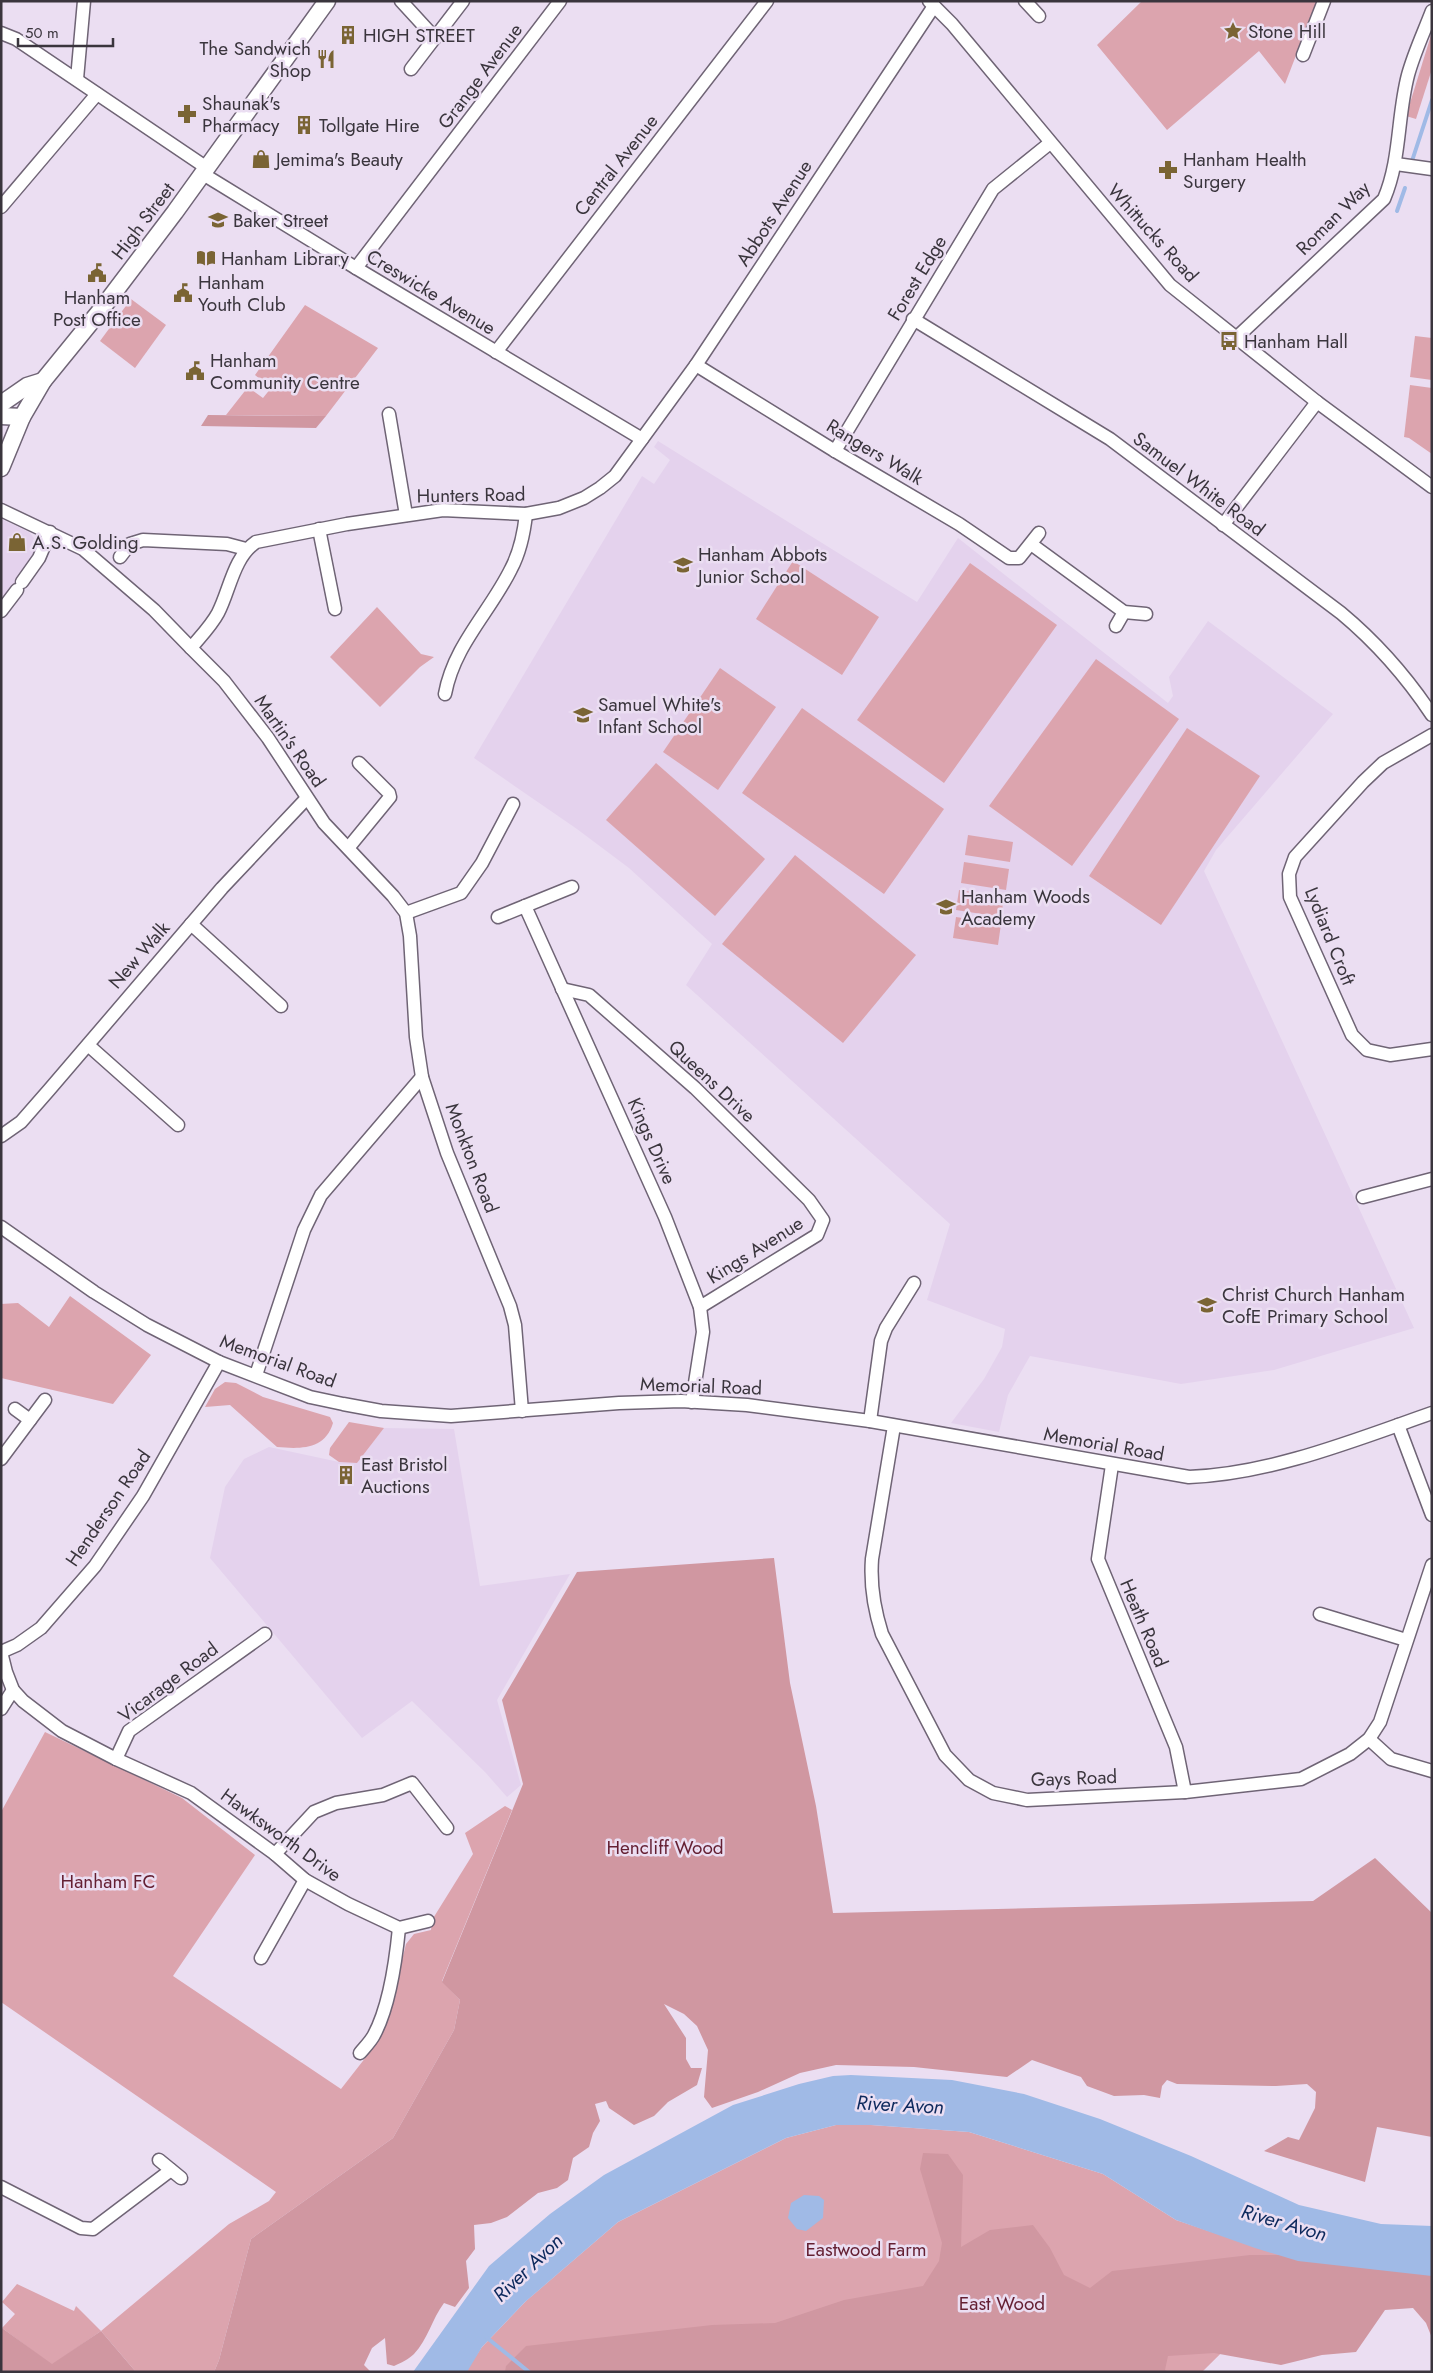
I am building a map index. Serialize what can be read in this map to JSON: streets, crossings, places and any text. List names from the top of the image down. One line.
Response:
{"streets":{"main road":["High Street"],"street":["Grange Avenue","Central Avenue","Abbots Avenue","Roman Way","Whittucks Road","Forest Edge","Creswicke Avenue","Rangers Walk","Samuel White Road","Hunters Road","Martin's Road","Lydiard Croft","New Walk","Queens Drive","Kings Drive","Monkton Road","Kings Avenue","Memorial Road","Henderson Road","Heath Road","Vicarage Road","Gays Road","Hawksworth Drive"]},"crossings":[["Grange Avenue","Creswicke Avenue"],["Central Avenue","Creswicke Avenue"],["Abbots Avenue","Whittucks Road"],["Abbots Avenue","Creswicke Avenue"],["Abbots Avenue","Rangers Walk"],["Abbots Avenue","Hunters Road"],["Roman Way","Whittucks Road"],["High Street","Creswicke Avenue"],["Whittucks Road","Forest Edge"],["Forest Edge","Rangers Walk"],["Forest Edge","Samuel White Road"],["Creswicke Avenue","Hunters Road"],["Martin's Road","New Walk"],["Martin's Road","Monkton Road"],["Queens Drive","Kings Drive"],["Queens Drive","Kings Avenue"],["Kings Drive","Kings Avenue"],["Kings Drive","Memorial Road"],["Monkton Road","Memorial Road"],["Memorial Road","Henderson Road"],["Memorial Road","Heath Road"],["Memorial Road","Gays Road"],["Heath Road","Gays Road"],["Vicarage Road","Hawksworth Drive"]],"water":["River Avon"],"parks":["Hencliff Wood","Hanham FC","Eastwood Farm","East Wood"],"places":{"place":["Stone Hill"],"building":["HIGH STREET","Tollgate Hire","East Bristol Auctions"],"restaurant":["The Sandwich Shop"],"pharmacy":["Shaunak's Pharmacy","Hanham Health Surgery"],"shop":["Jemima's Beauty","A.S. Golding"],"school or university":["Baker Street","Hanham Abbots Junior School","Samuel White's Infant School","Hanham Woods Academy","Christ Church Hanham CofE Primary School"],"library":["Hanham Library"],"public building":["Hanham Post Office","Hanham Youth Club","Hanham Community Centre"],"bus stop":["Hanham Hall"]},"scale_bar":"50 m"}
